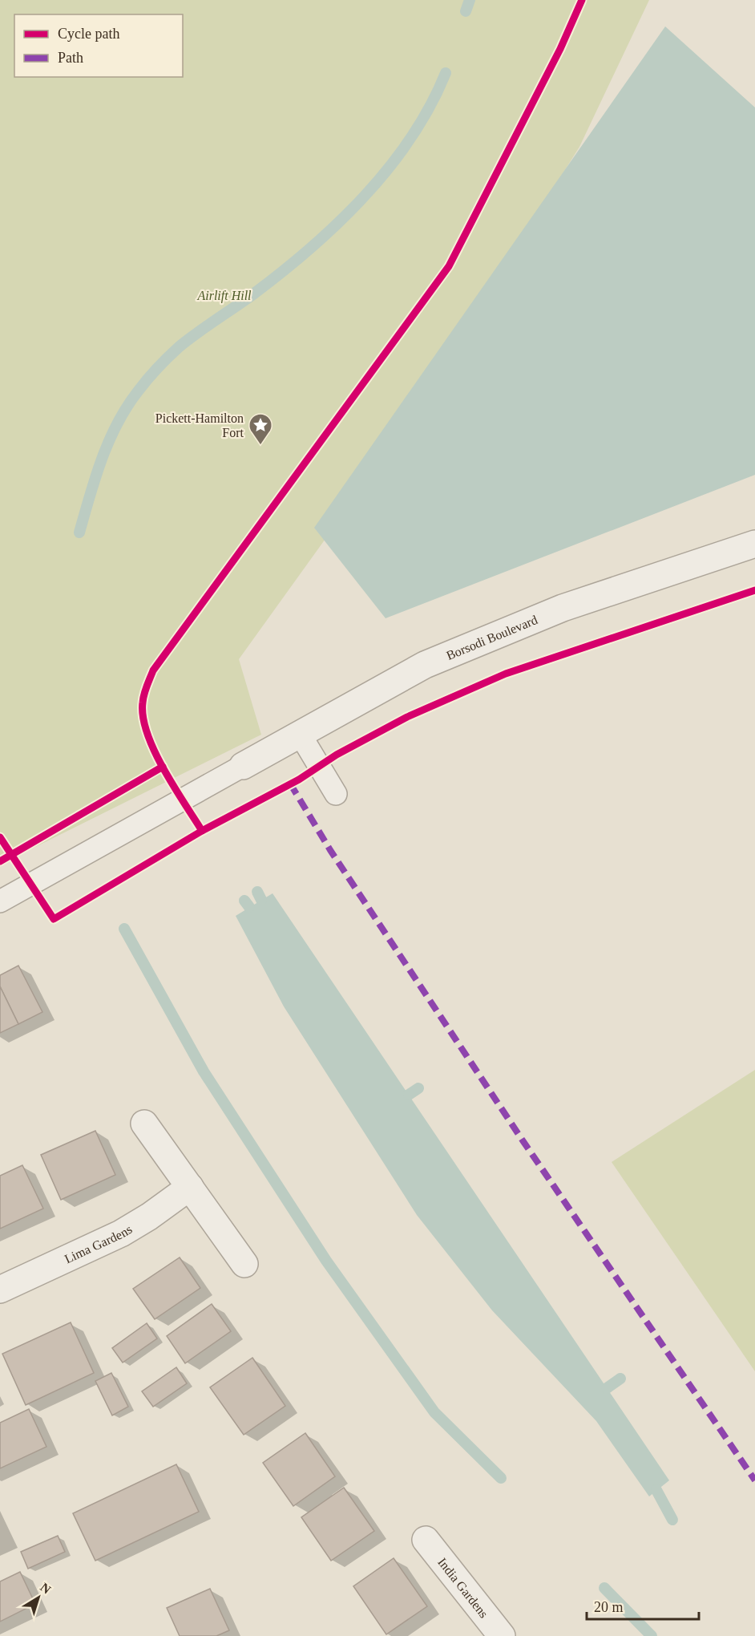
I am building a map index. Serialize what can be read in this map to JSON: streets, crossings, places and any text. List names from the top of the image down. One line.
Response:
{"streets":{"street":["Borsodi Boulevard","Lima Gardens","India Gardens"]},"parks":["Airlift Hill"],"places":{"place":["Pickett-Hamilton Fort"]},"legend":["Cycle path","Path"],"scale_bar":"20 m","north":"top right"}
